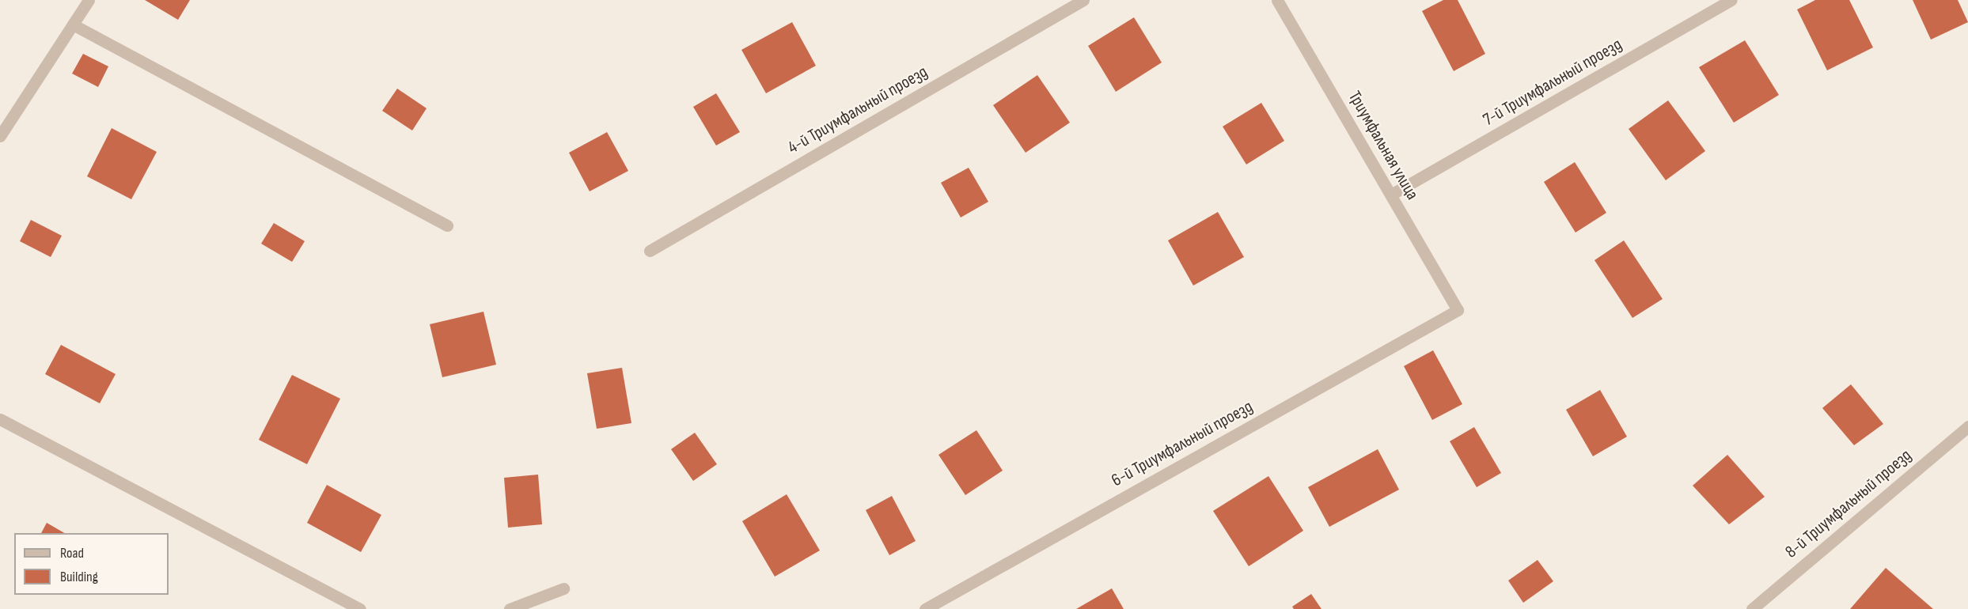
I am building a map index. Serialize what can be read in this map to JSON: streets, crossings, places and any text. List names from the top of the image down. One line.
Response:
{"streets":{"street":["7-й Триумфальный проезд","4-й Триумфальный проезд","Триумфальная улица","6-й Триумфальный проезд","8-й Триумфальный проезд"]},"crossings":[["7-й Триумфальный проезд","Триумфальная улица"],["Триумфальная улица","6-й Триумфальный проезд"]],"legend":["Road","Building"]}
